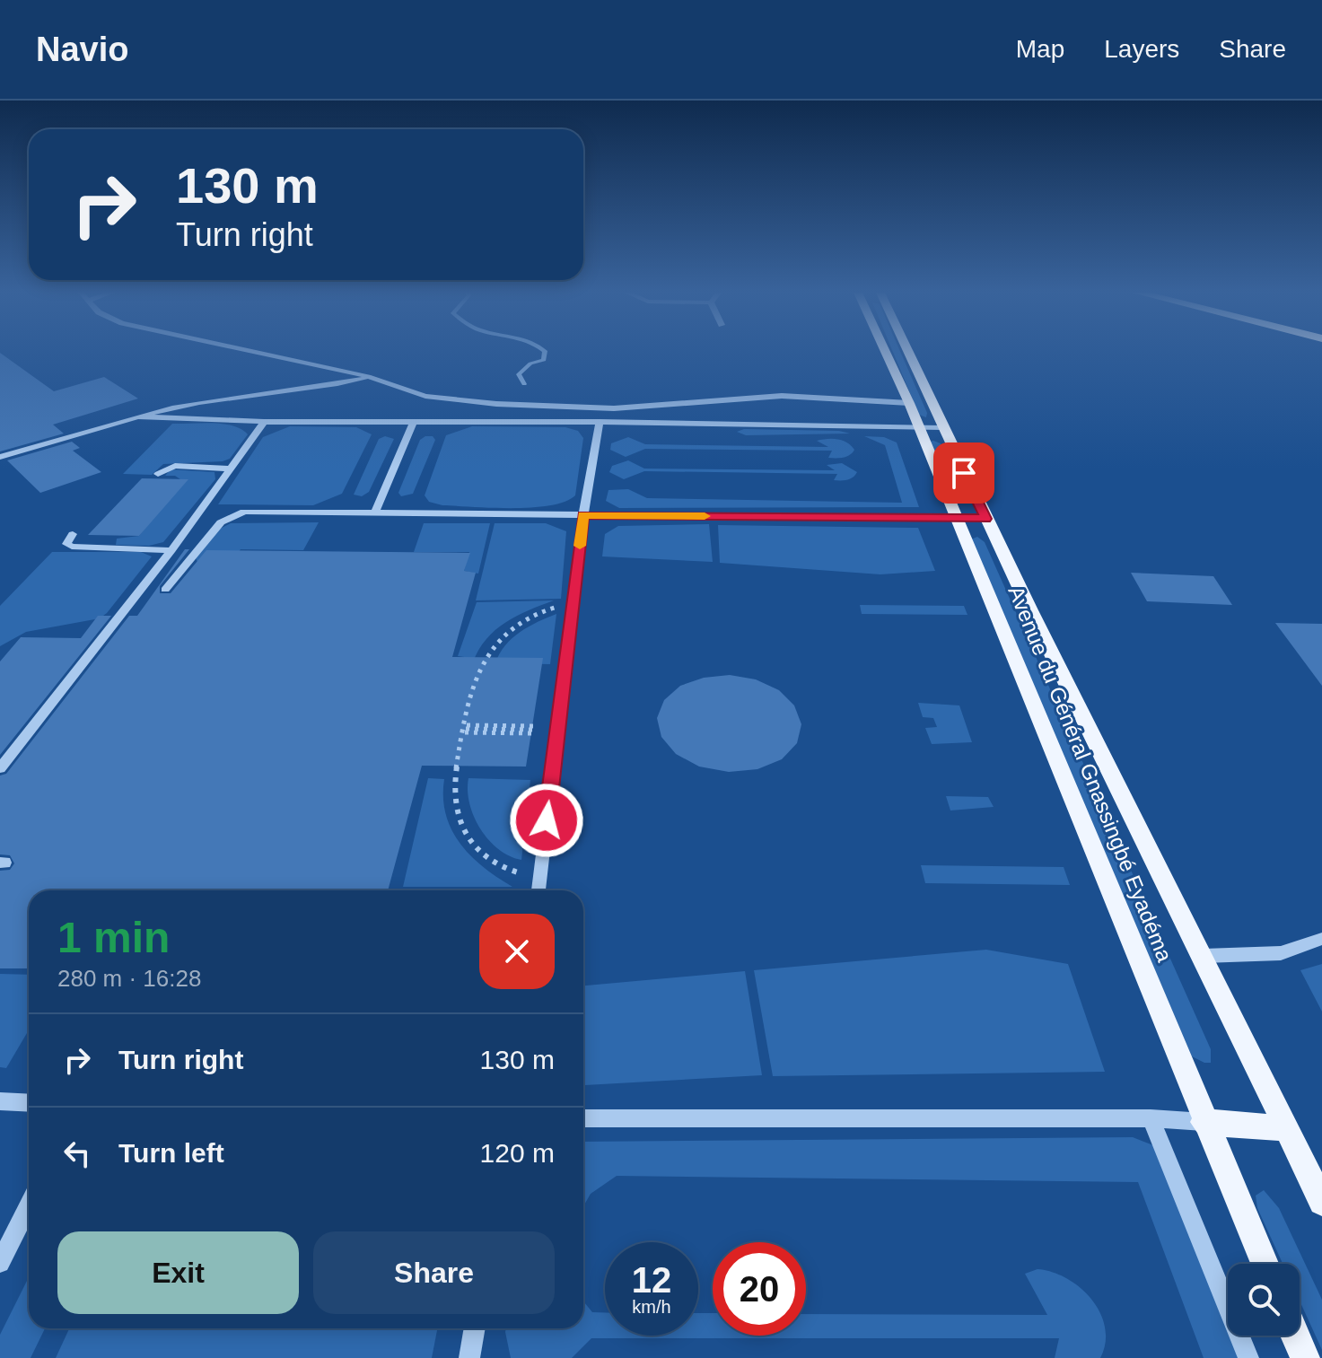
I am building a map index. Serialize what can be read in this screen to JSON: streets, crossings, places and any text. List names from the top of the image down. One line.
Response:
{"streets":{"main road":["Avenue du Général Gnassingbé Eyadéma"]},"page":{"header":"Navio","nav":["Map","Layers","Share"],"turn":["130 m","Turn right"],"heading":["1 min","280 m · 16:28"],"list":[{"name":"Turn right","value":"130 m"},{"name":"Turn left","value":"120 m"}],"buttons":["Exit","Share"],"speed":"12 km/h","limit":"20"}}
